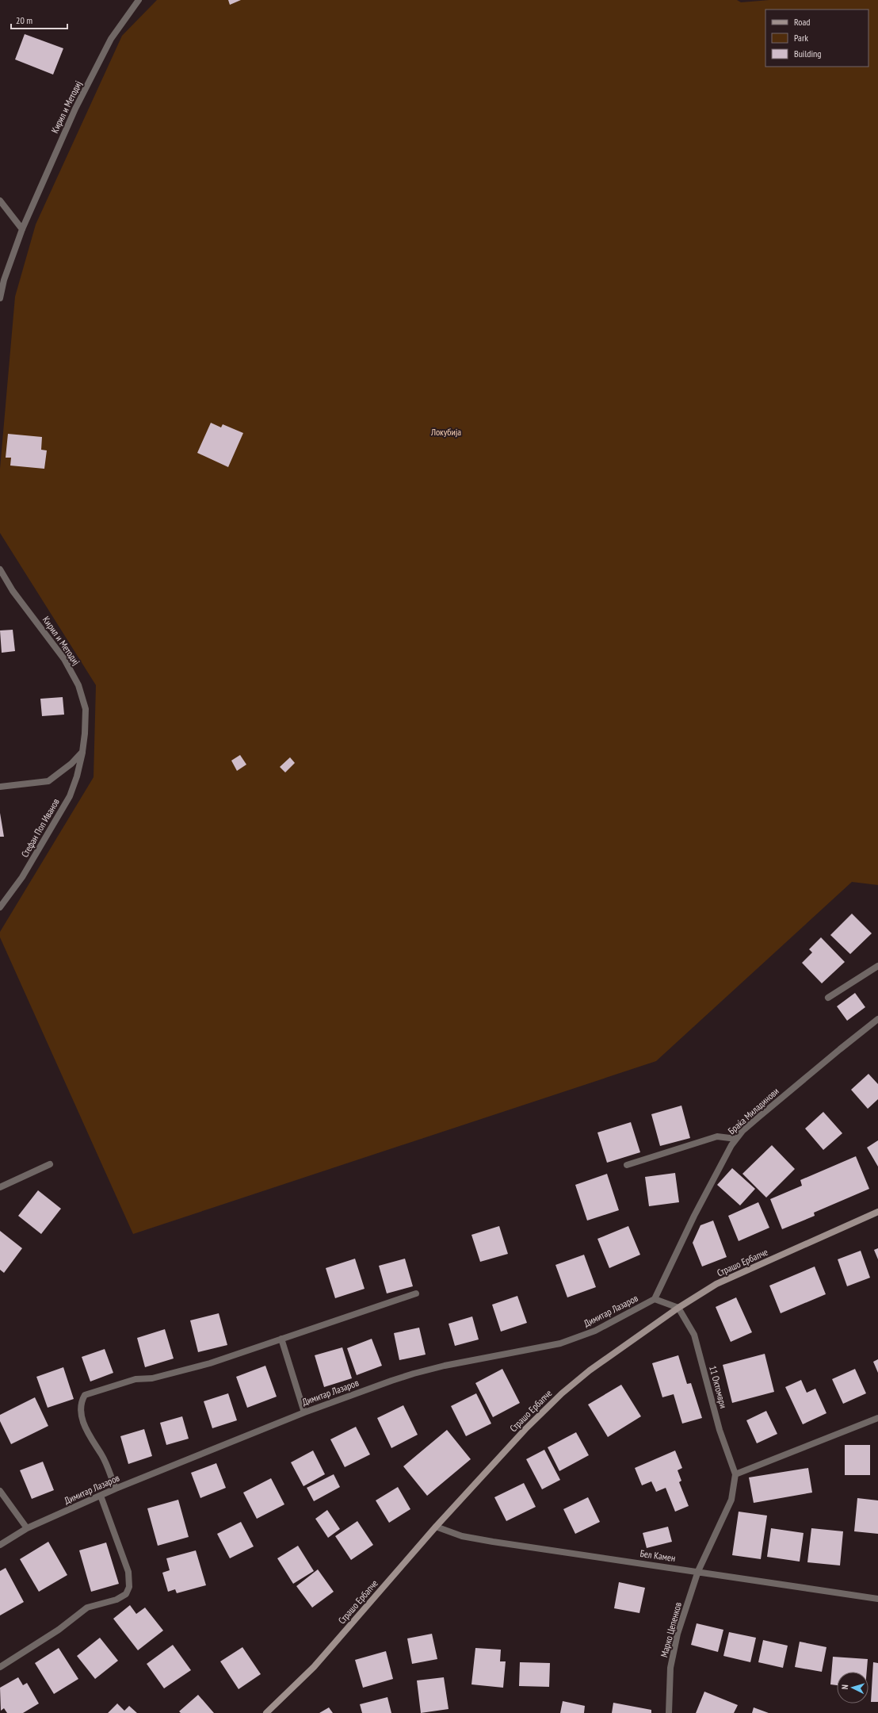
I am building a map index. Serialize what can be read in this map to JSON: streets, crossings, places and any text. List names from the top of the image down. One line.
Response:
{"streets":{"main road":["Страшо Ербапче"],"street":["Кирил и Методиј","Стефан Поп Иванов","Браќа Миладинови","Димитар Лазаров","11 Октомври","Бел Камен","Марко Цепенков"]},"crossings":[["Кирил и Методиј","Стефан Поп Иванов"],["Браќа Миладинови","Димитар Лазаров"],["Страшо Ербапче","11 Октомври"],["Страшо Ербапче","Бел Камен"],["11 Октомври","Бел Камен"],["11 Октомври","Марко Цепенков"],["Бел Камен","Марко Цепенков"]],"parks":["Локубија"],"legend":["Road","Park","Building"],"scale_bar":"20 m","north":"left"}
